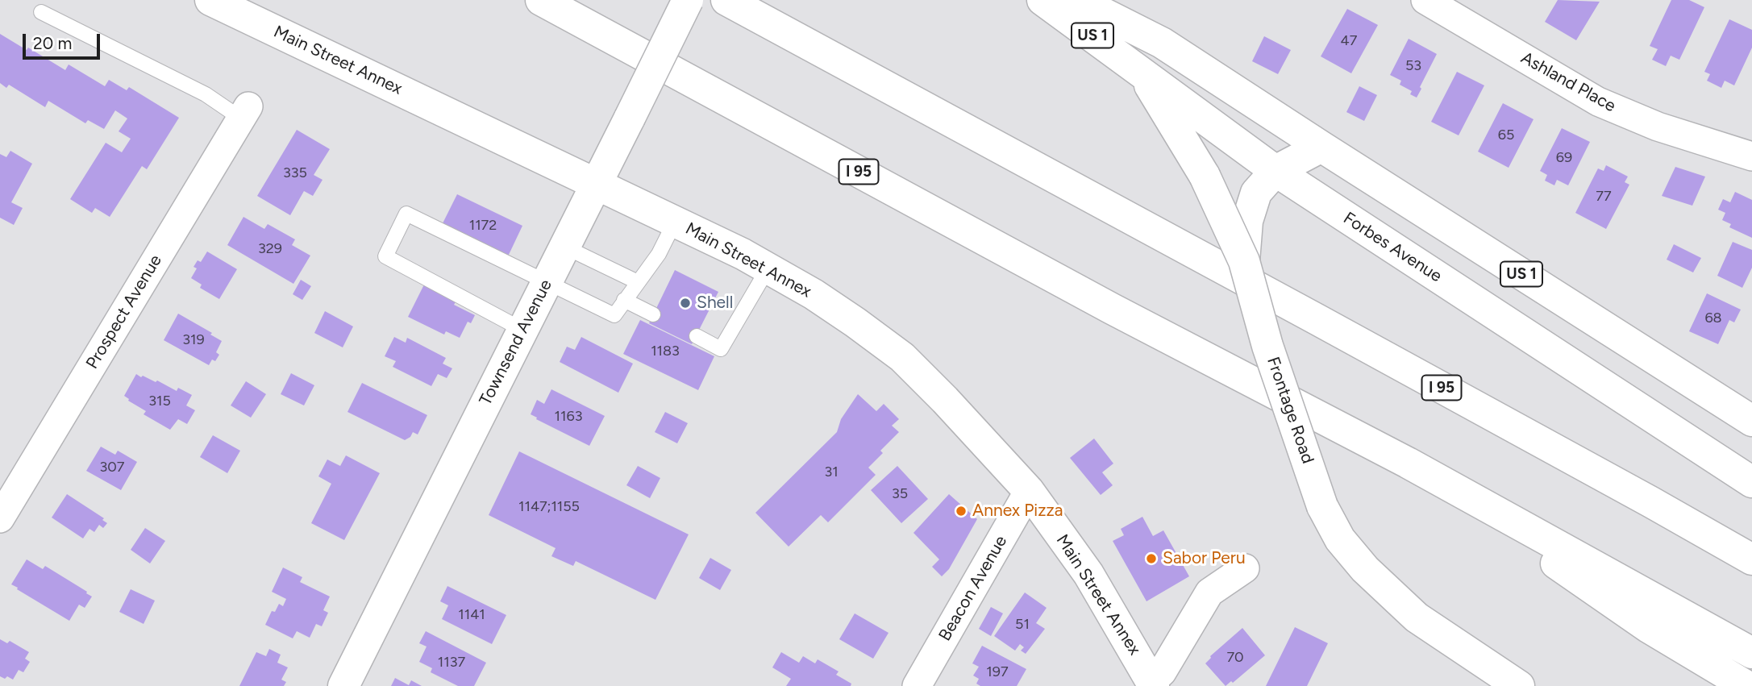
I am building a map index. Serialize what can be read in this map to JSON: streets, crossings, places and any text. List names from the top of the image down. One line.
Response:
{"streets":{"main road":["US 1","Main Street Annex","I 95","Forbes Avenue","Townsend Avenue","Frontage Road"],"street":["Ashland Place","Prospect Avenue","Beacon Avenue"]},"crossings":[["Main Street Annex","Townsend Avenue"],["Main Street Annex","Beacon Avenue"],["Forbes Avenue","Frontage Road"]],"places":["Shell","Annex Pizza","Sabor Peru"],"house_numbers":["47","53","65","69","335","77","1172","329","68","319","1183","315","1163","307","31","35","1147;1155","1141","51","70","1137","197"],"scale_bar":"20 m"}
